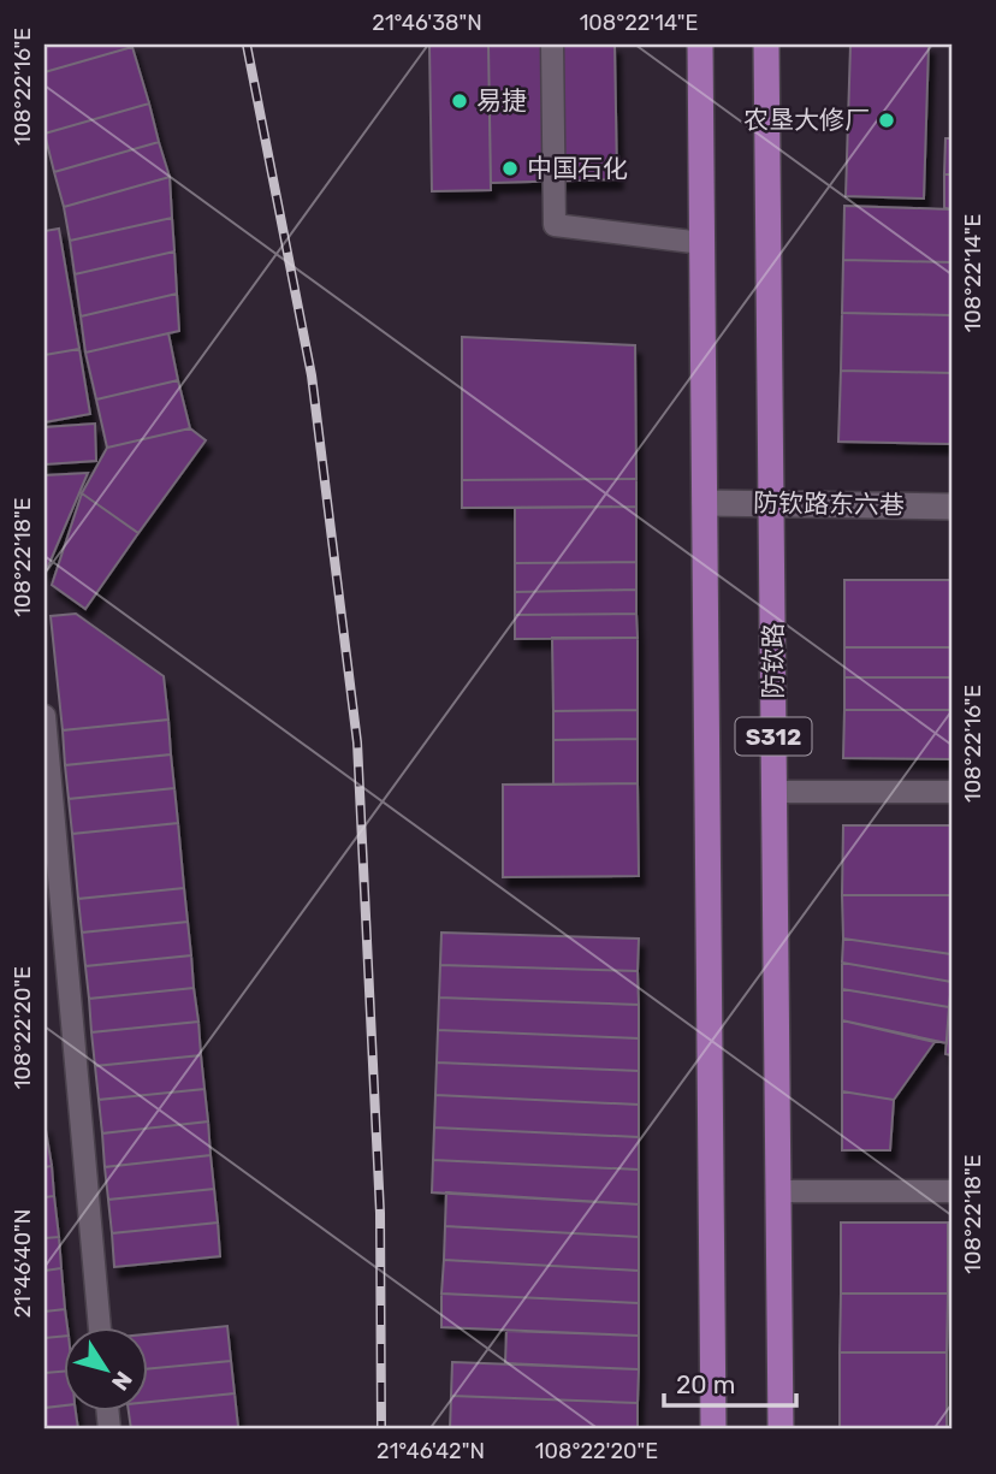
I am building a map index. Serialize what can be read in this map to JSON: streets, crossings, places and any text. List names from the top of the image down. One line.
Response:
{"streets":{"main road":["防钦路","S312"],"street":["防钦路东六巷"]},"crossings":[["防钦路东六巷","防钦路"],["防钦路东六巷","S312"]],"places":["易捷","农垦大修厂","中国石化"],"scale_bar":"20 m","north":"bottom right","coordinates":["21°46'38\"N","108°22'14\"E","108°22'16\"E","108°22'18\"E","108°22'20\"E","21°46'40\"N","21°46'42\"N"]}
